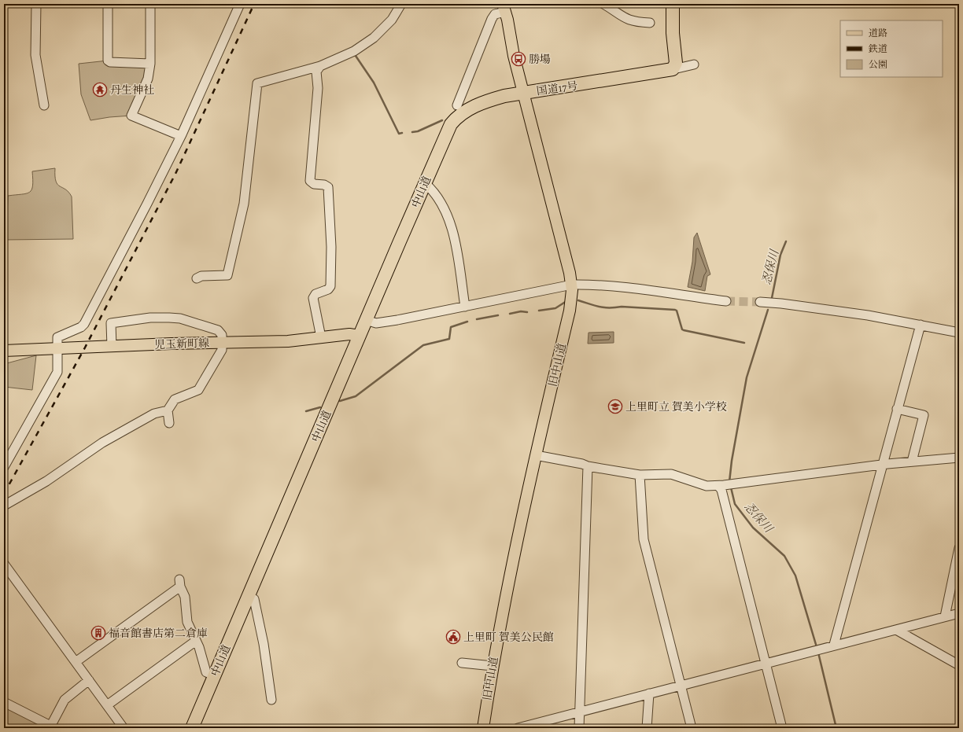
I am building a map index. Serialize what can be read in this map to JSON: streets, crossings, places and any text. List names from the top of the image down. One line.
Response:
{"streets":{"highway":["国道17号","中山道"],"main road":["児玉新町線","旧中山道"]},"crossings":[["国道17号","中山道"],["国道17号","旧中山道"],["中山道","児玉新町線"]],"water":["忍保川"],"places":{"bus stop":["勝場"],"temple":["丹生神社"],"school or university":["上里町立 賀美小学校"],"building":["福音館書店第二倉庫"],"public building":["上里町 賀美公民館"]},"legend":["道路","鉄道","公園"]}
